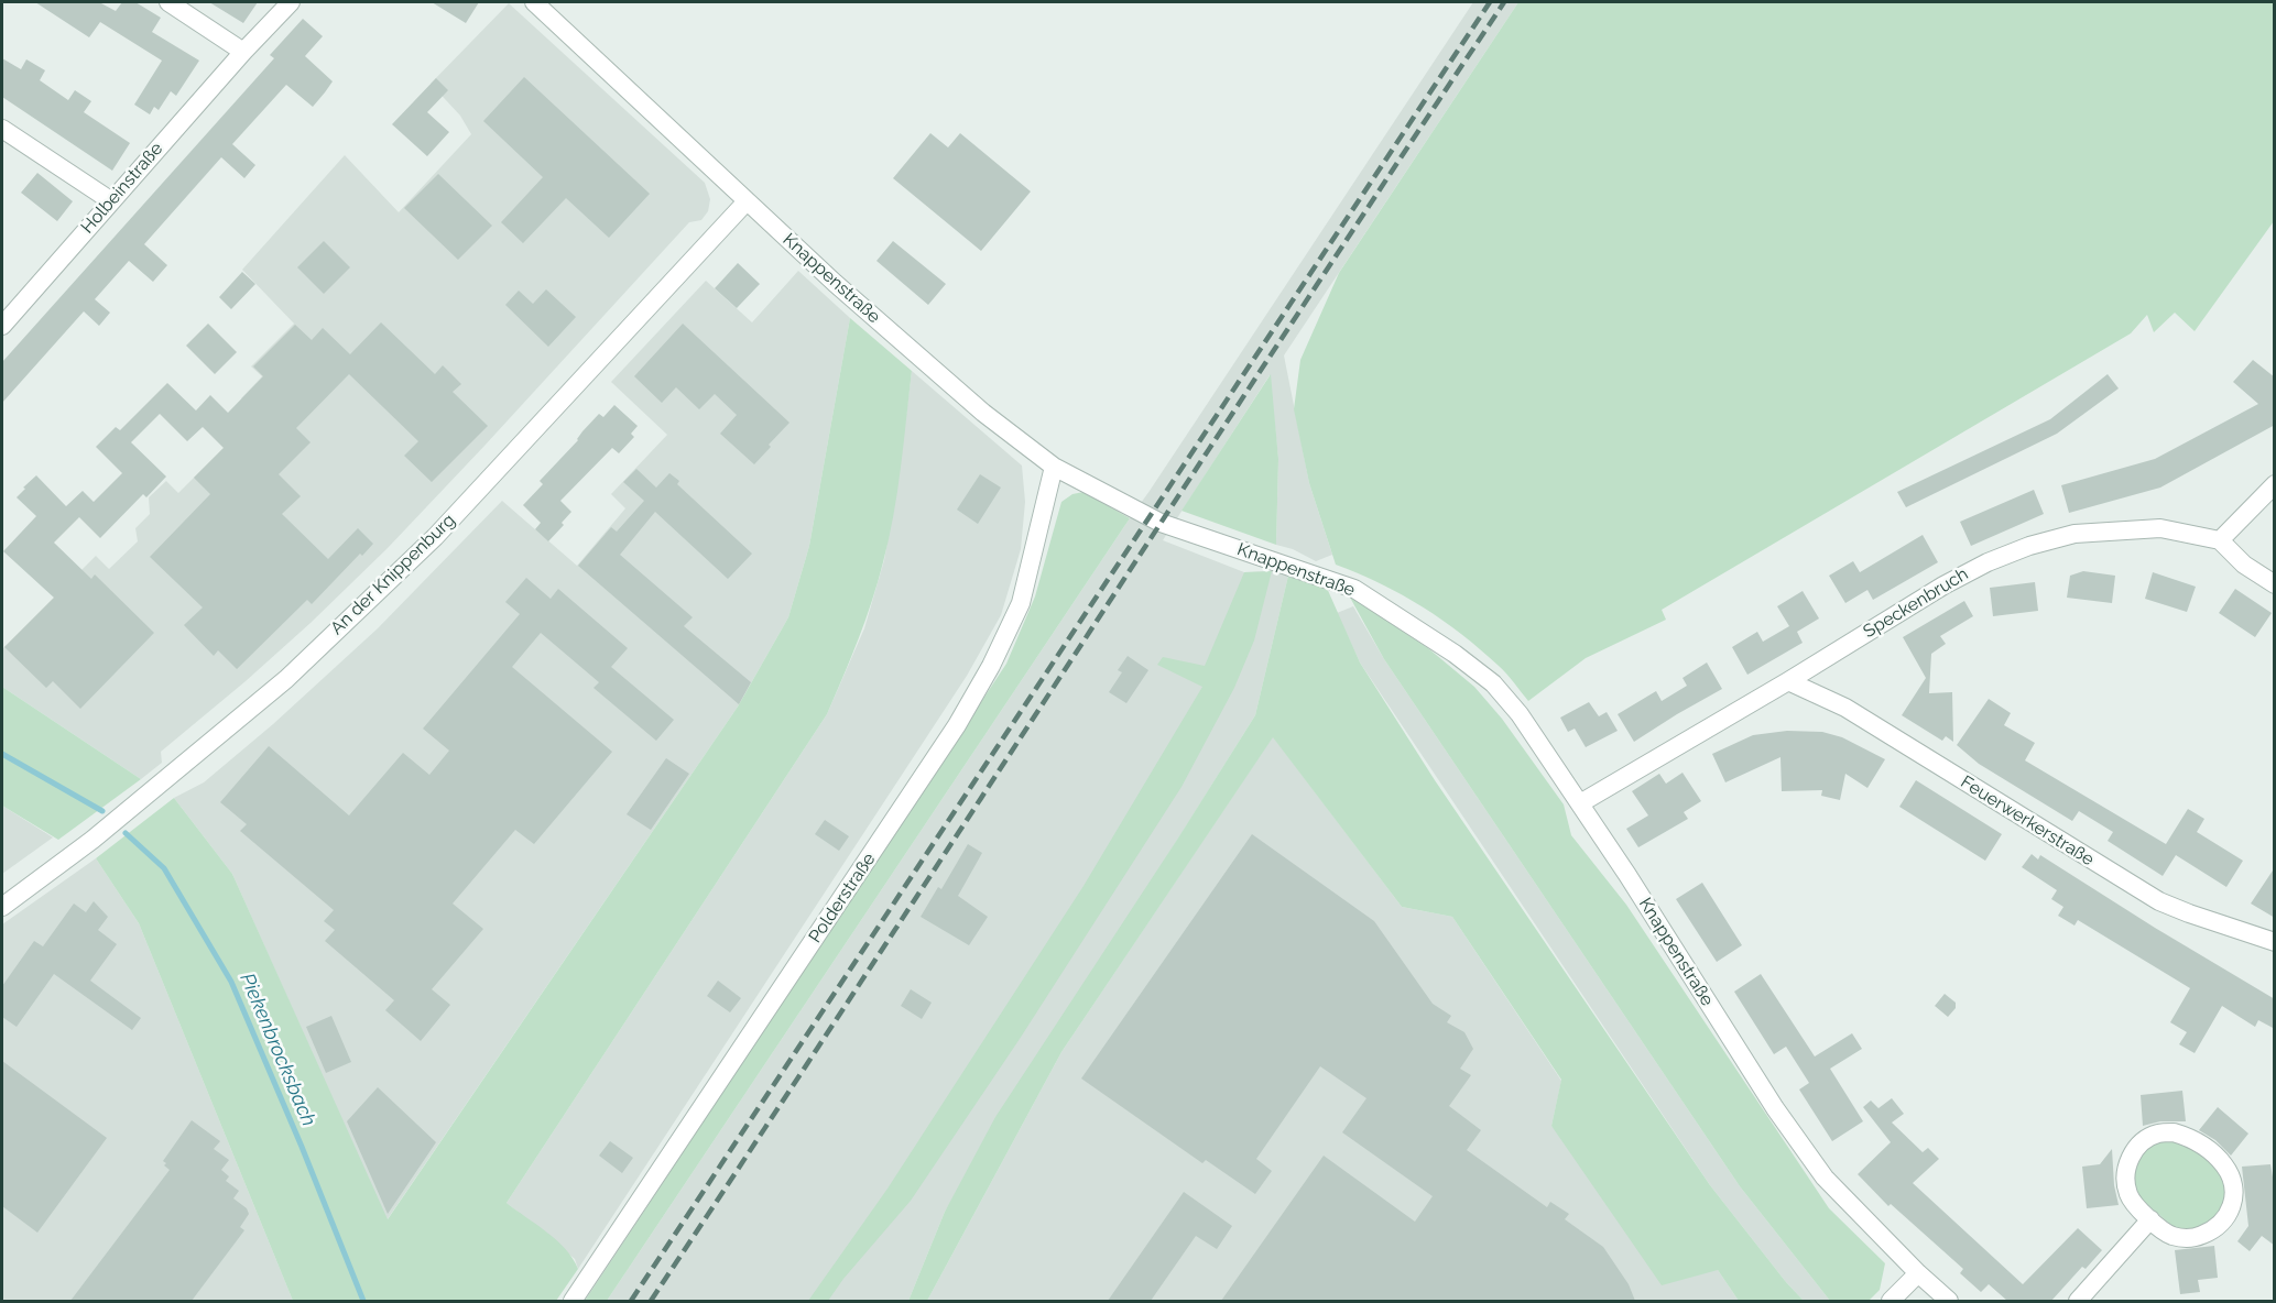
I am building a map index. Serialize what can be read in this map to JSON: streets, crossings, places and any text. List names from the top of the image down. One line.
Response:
{"streets":{"street":["Holbeinstraße","Knappenstraße","An der Knippenburg","Speckenbruch","Feuerwerkerstraße","Polderstraße"]},"crossings":[["Knappenstraße","An der Knippenburg"],["Knappenstraße","Speckenbruch"],["Knappenstraße","Polderstraße"],["Speckenbruch","Feuerwerkerstraße"]],"water":["Piekenbrocksbach"]}
